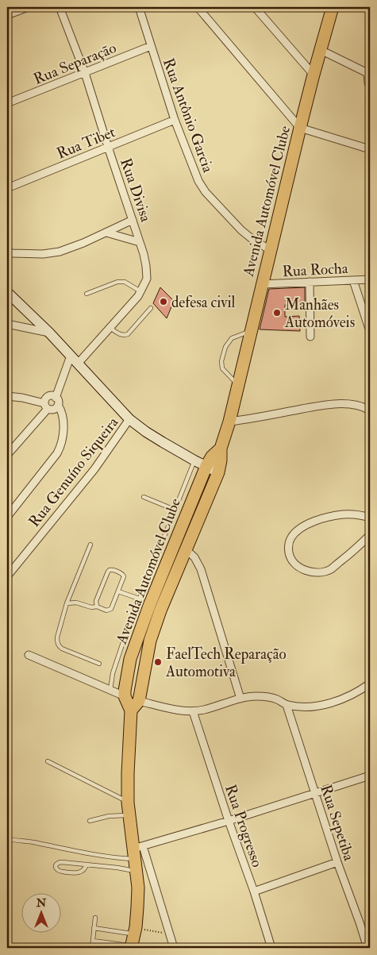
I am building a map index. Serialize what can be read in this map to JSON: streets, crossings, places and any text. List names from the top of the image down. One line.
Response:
{"streets":{"main road":["Avenida Automóvel Clube"],"street":["Rua Separação","Rua Antônio Garcia","Rua Tibet","Rua Divisa","Rua Rocha","Rua Genuíno Siqueira","Rua Sepetiba","Rua Progresso"]},"crossings":[["Rua Separação","Rua Antônio Garcia"],["Rua Separação","Rua Divisa"],["Rua Antônio Garcia","Rua Tibet"],["Rua Antônio Garcia","Avenida Automóvel Clube"],["Rua Tibet","Rua Divisa"],["Avenida Automóvel Clube","Rua Rocha"]],"places":["defesa civil","Manhães Automóveis","FaelTech Reparação Automotiva"],"north":"top"}
